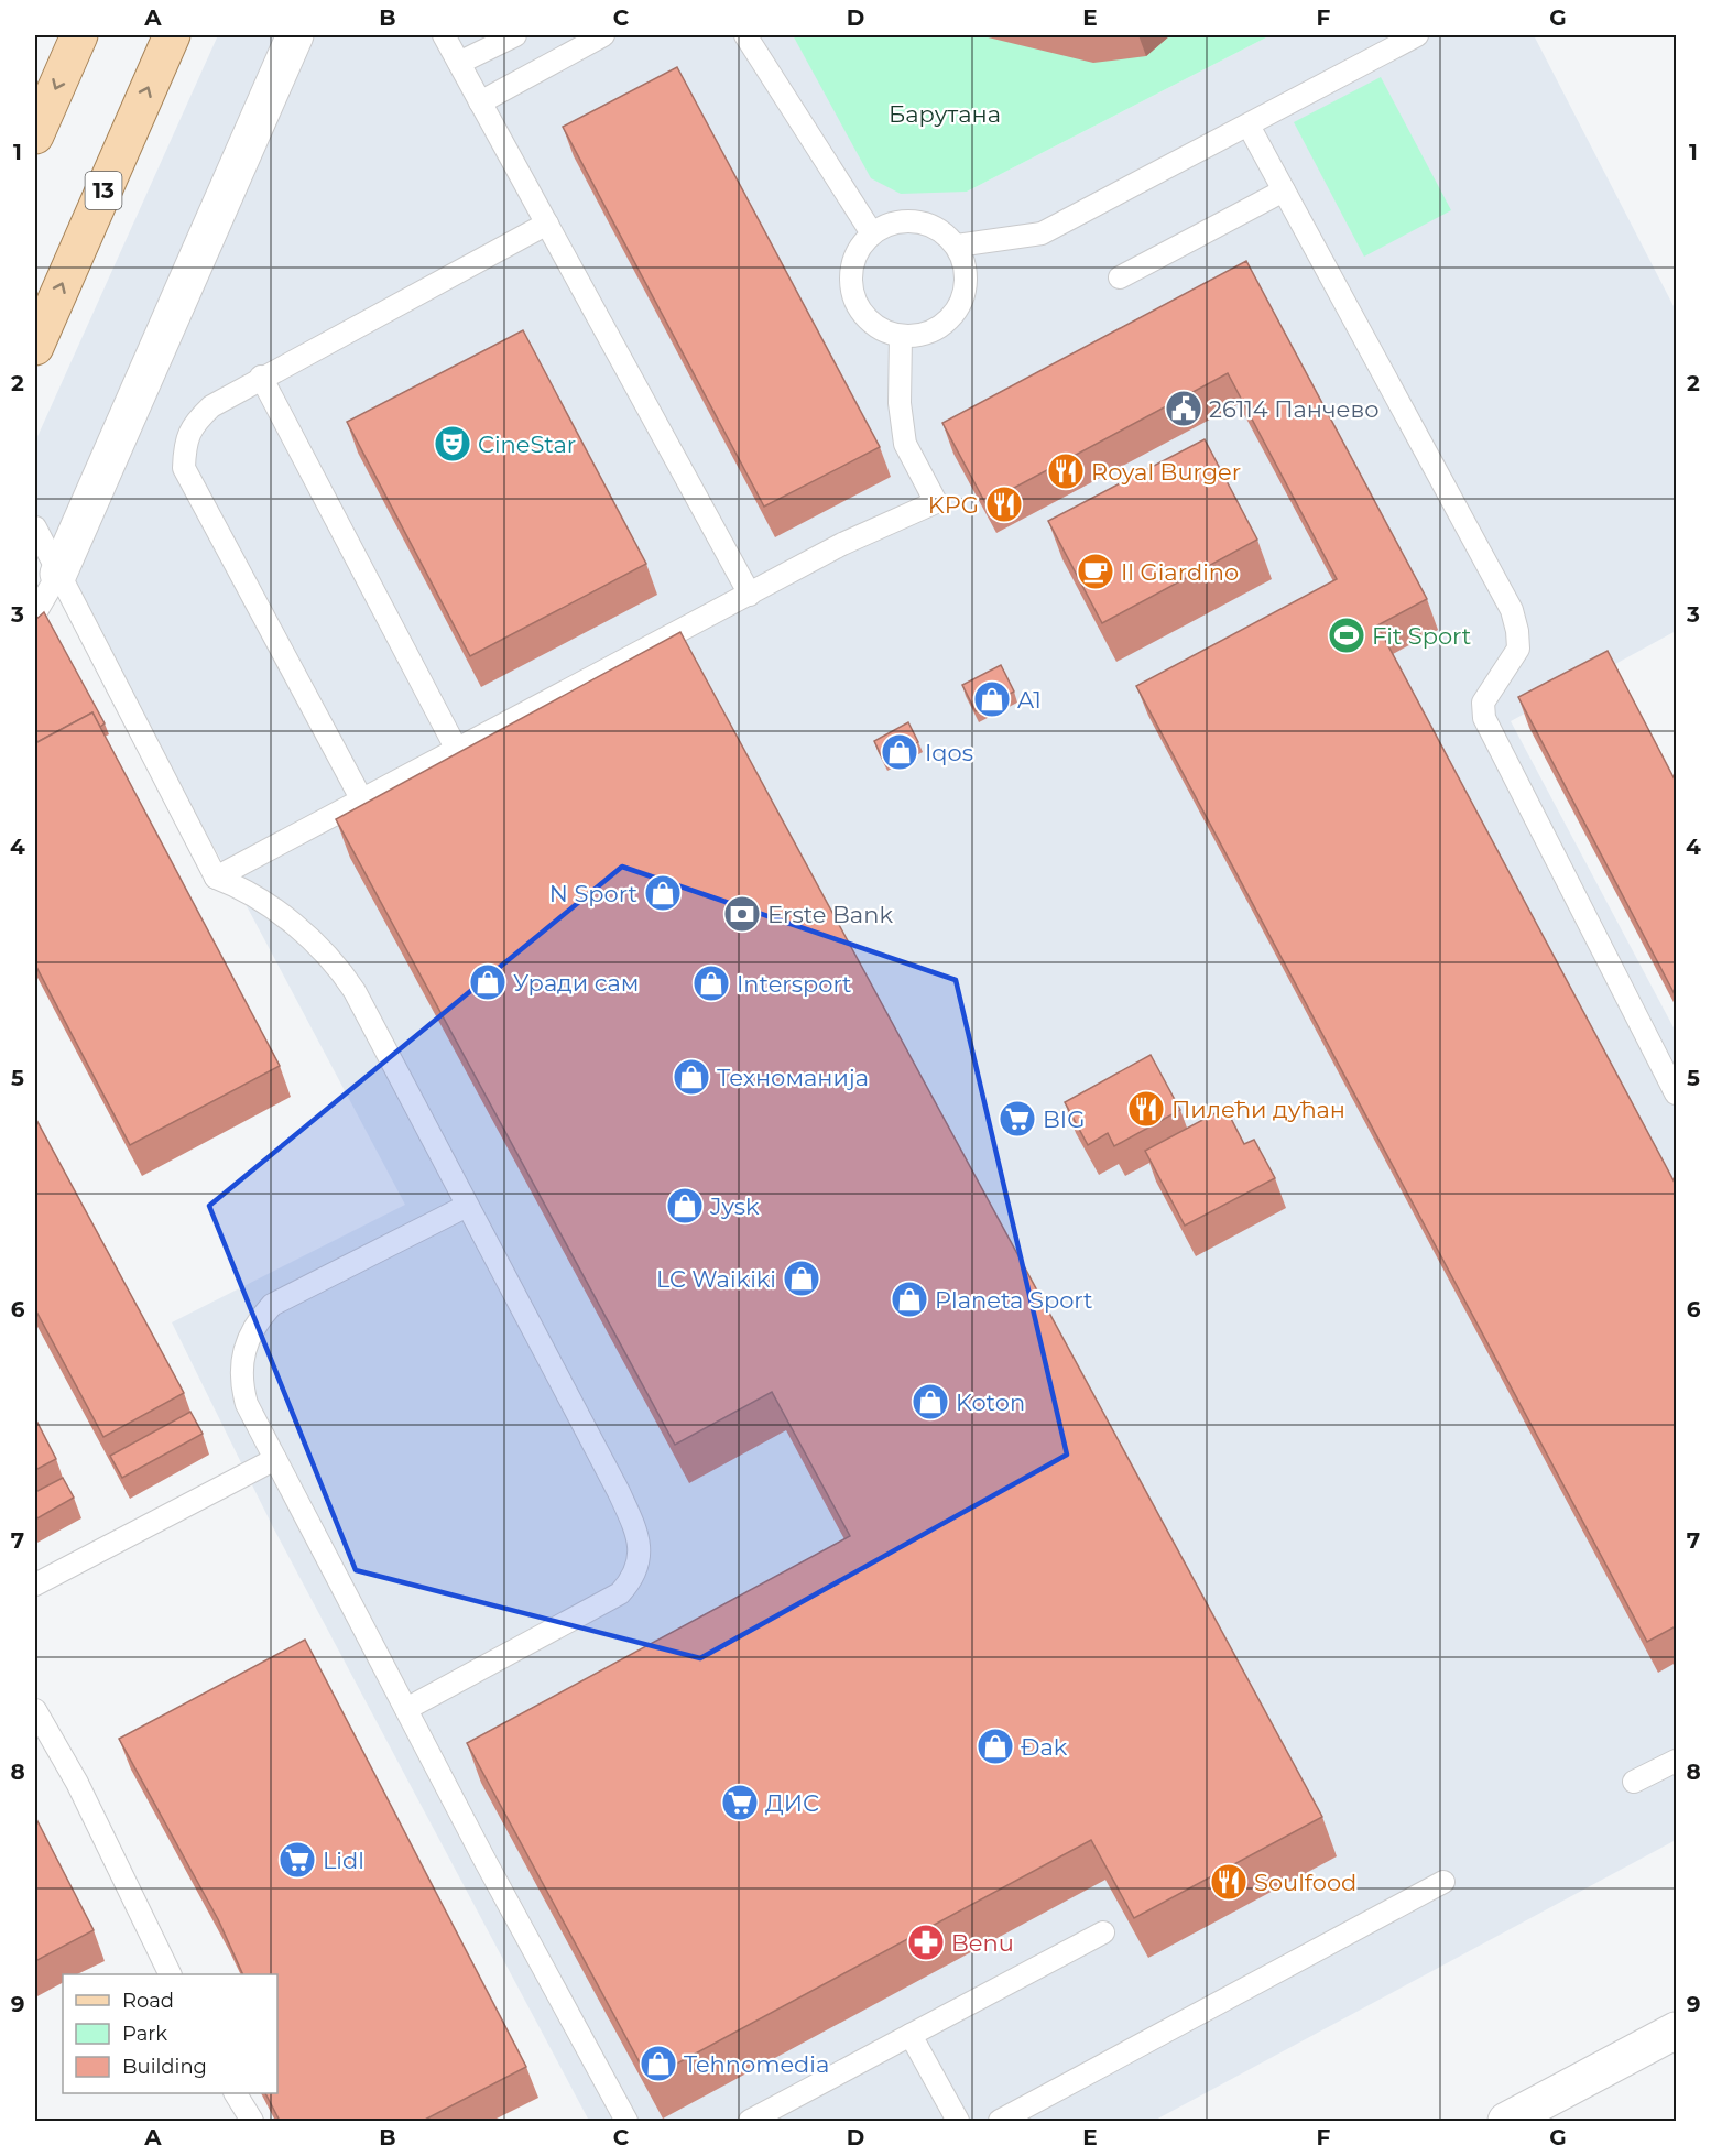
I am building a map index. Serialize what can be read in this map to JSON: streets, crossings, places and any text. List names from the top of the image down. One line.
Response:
{"streets":{"main road":["13"]},"parks":["Барутана"],"places":{"public building":["26114 Панчево"],"theatre":["CineStar"],"restaurant":["Royal Burger","KPG","Пилећи дућан","Soulfood"],"cafe":["Il Giardino"],"sports":["Fit Sport"],"shop":["A1","Iqos","N Sport","Уради сам","Intersport","Техноманија","Jysk","LC Waikiki","Planeta Sport","Koton","Đak","Tehnomedia"],"bank":["Erste Bank"],"supermarket":["BIG","ДИС","Lidl"],"pharmacy":["Benu"]},"legend":["Road","Park","Building"],"grid":{"columns":["A","B","C","D","E","F","G"],"rows":["1","2","3","4","5","6","7","8","9"]}}
